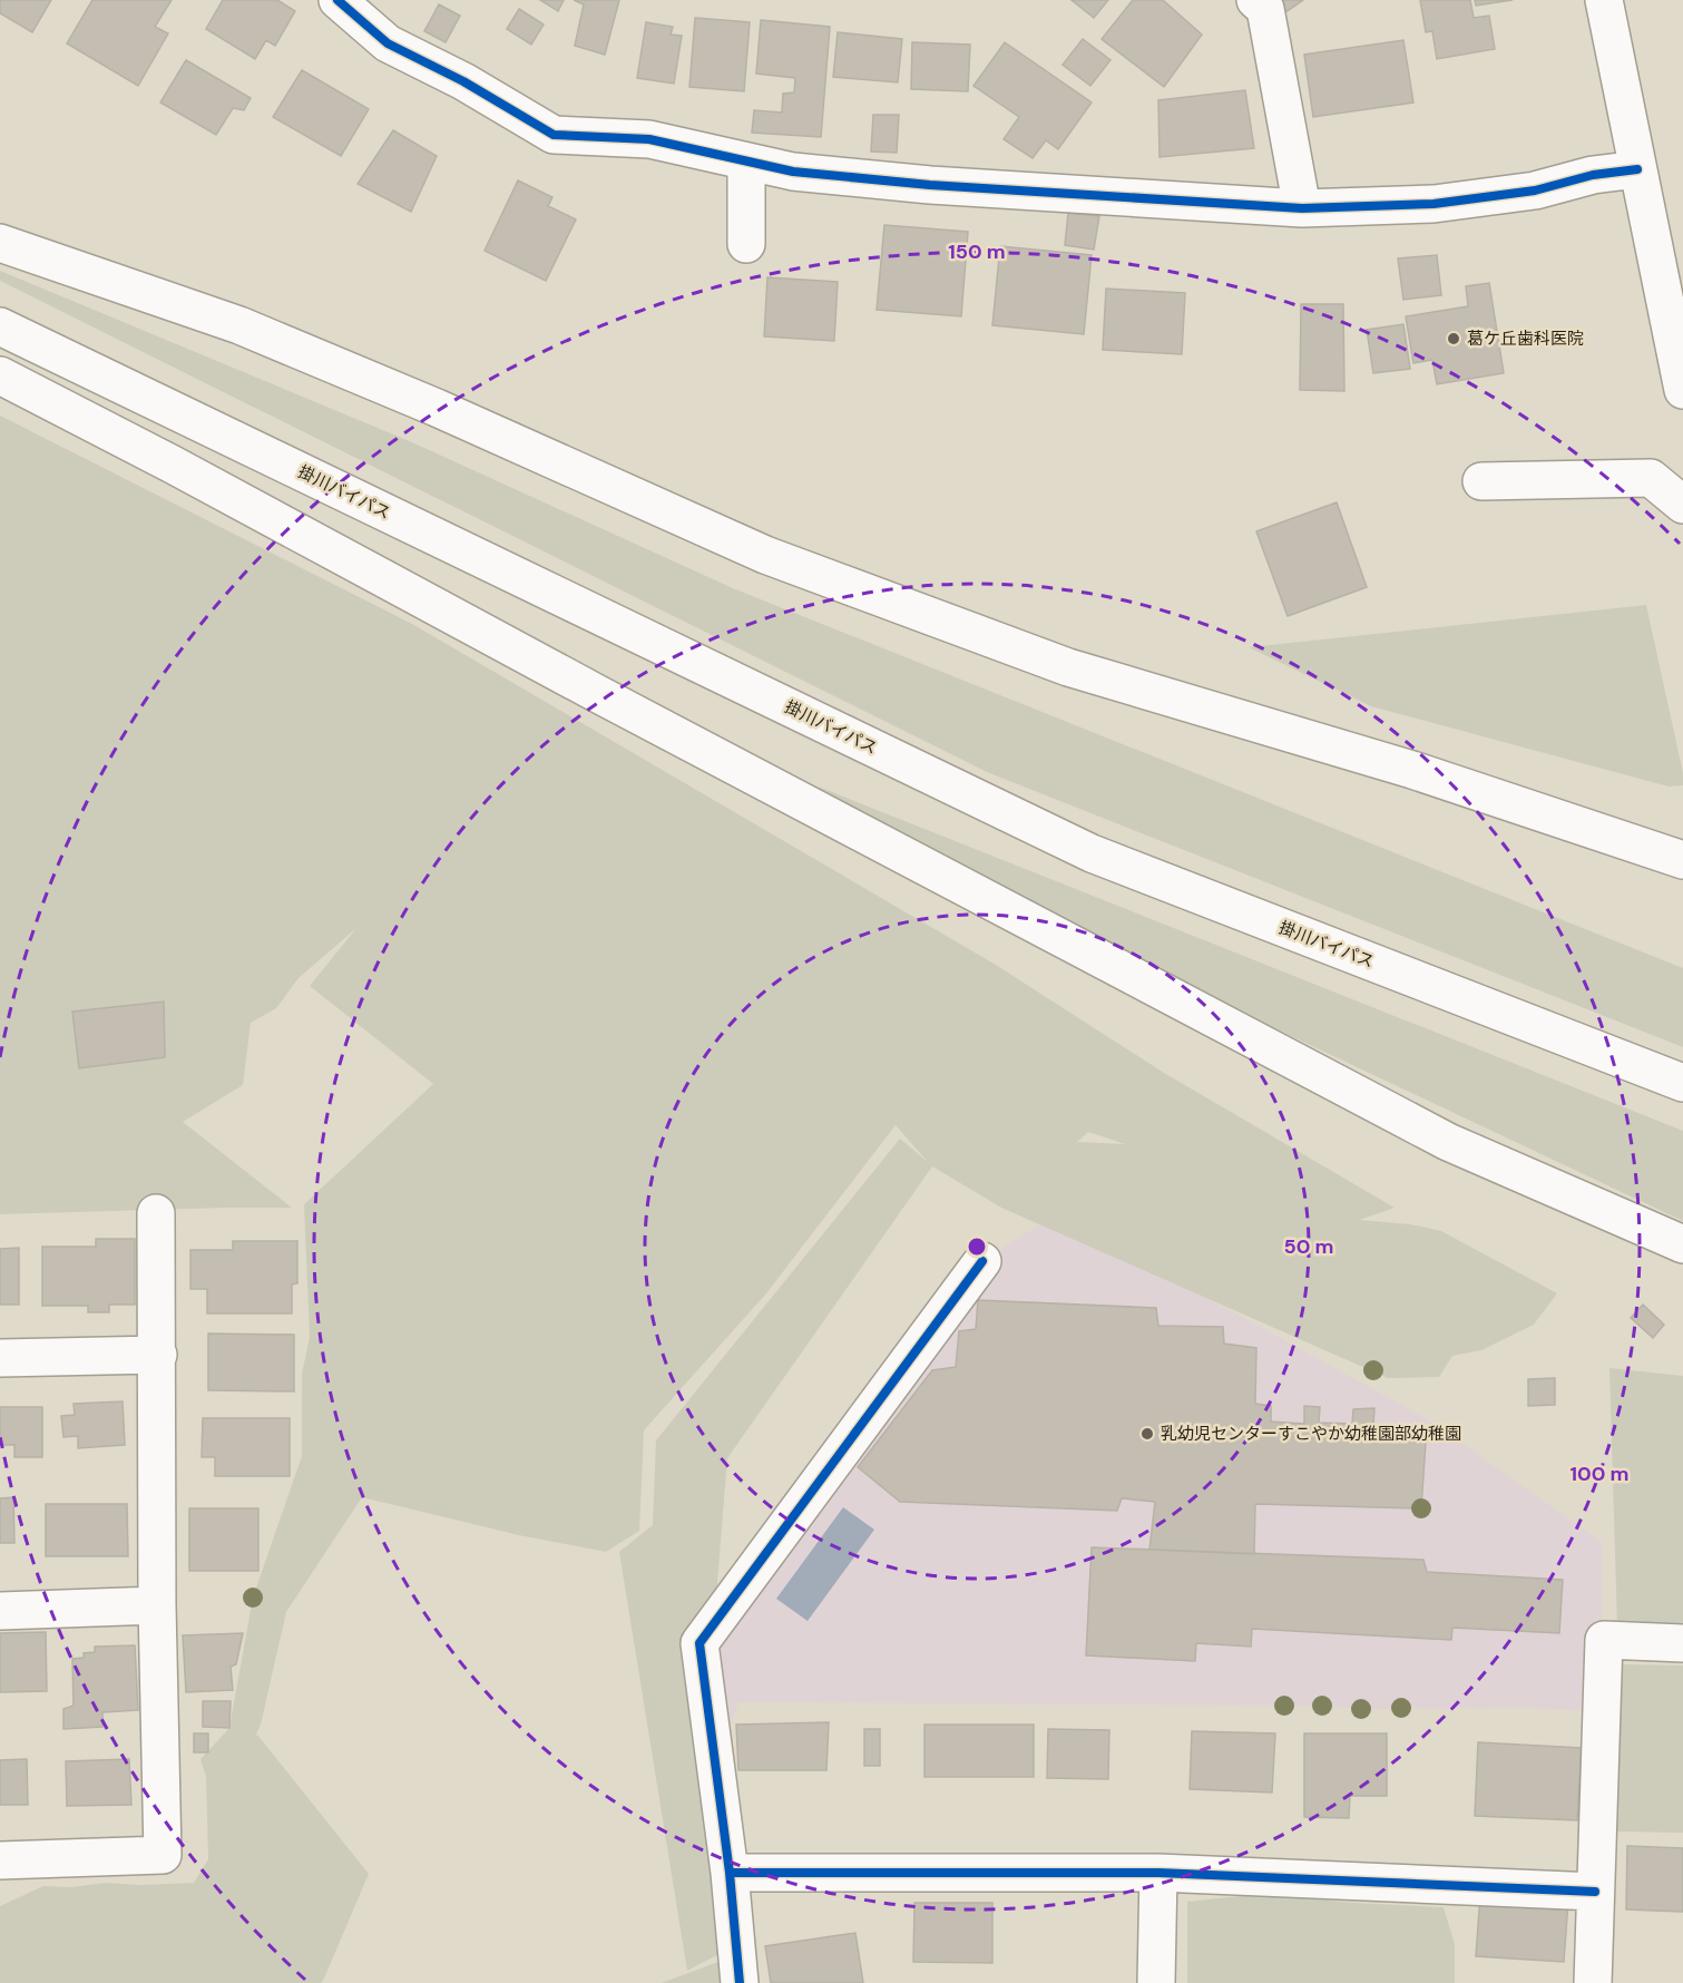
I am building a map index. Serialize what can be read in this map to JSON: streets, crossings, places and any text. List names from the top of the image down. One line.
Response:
{"streets":{"main road":["掛川バイパス"]},"places":["葛ケ丘歯科医院","乳幼児センターすこやか幼稚園部幼稚園"],"rings":["150 m","50 m","100 m"]}
